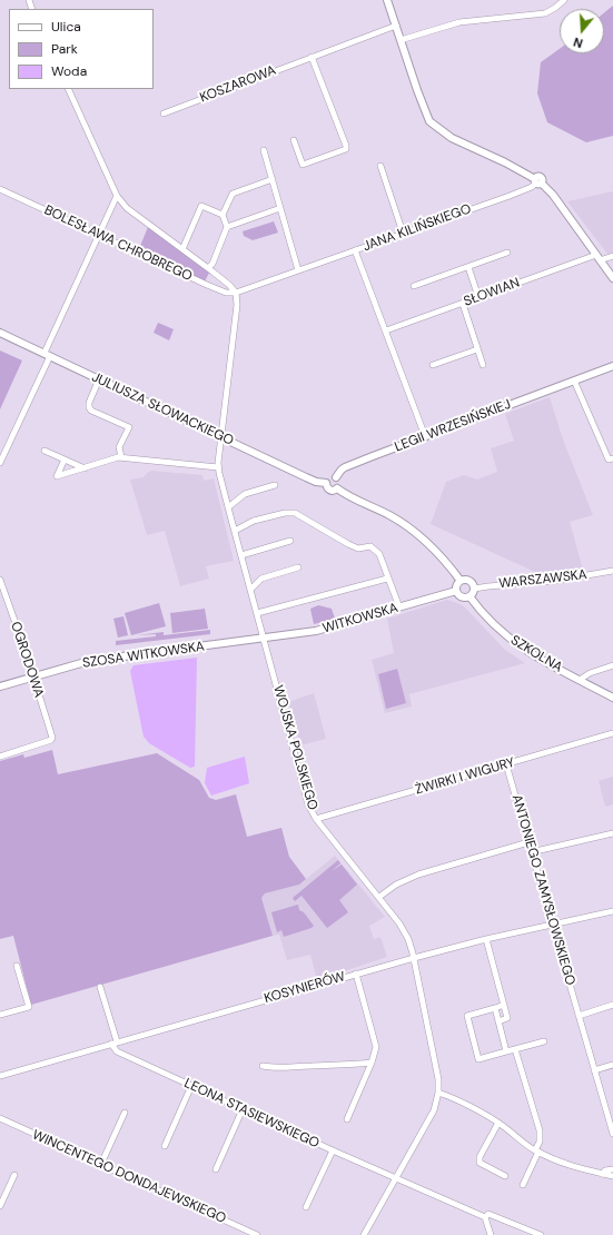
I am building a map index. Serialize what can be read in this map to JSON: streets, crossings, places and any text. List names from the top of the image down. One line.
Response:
{"streets":{"street":["KOSZAROWA","JANA KILIŃSKIEGO","BOLESŁAWA CHROBREGO","SŁOWIAN","JULIUSZA SŁOWACKIEGO","LEGII WRZESIŃSKIEJ","WARSZAWSKA","WITKOWSKA","SZKOLNA","SZOSA WITKOWSKA","OGRODOWA","WOJSKA POLSKIEGO","ŻWIRKI I WIGURY","ANTONIEGO ZAMYSŁOWSKIEGO","KOSYNIERÓW","LEONA STASIEWSKIEGO","WINCENTEGO DONDAJEWSKIEGO"]},"crossings":[["JANA KILIŃSKIEGO","BOLESŁAWA CHROBREGO"],["JANA KILIŃSKIEGO","WOJSKA POLSKIEGO"],["BOLESŁAWA CHROBREGO","WOJSKA POLSKIEGO"],["JULIUSZA SŁOWACKIEGO","LEGII WRZESIŃSKIEJ"],["JULIUSZA SŁOWACKIEGO","WOJSKA POLSKIEGO"],["WARSZAWSKA","WITKOWSKA"],["WARSZAWSKA","SZKOLNA"],["WITKOWSKA","SZKOLNA"],["WITKOWSKA","SZOSA WITKOWSKA"],["WITKOWSKA","WOJSKA POLSKIEGO"],["SZOSA WITKOWSKA","OGRODOWA"],["SZOSA WITKOWSKA","WOJSKA POLSKIEGO"],["WOJSKA POLSKIEGO","ŻWIRKI I WIGURY"],["WOJSKA POLSKIEGO","KOSYNIERÓW"],["WOJSKA POLSKIEGO","LEONA STASIEWSKIEGO"],["ŻWIRKI I WIGURY","ANTONIEGO ZAMYSŁOWSKIEGO"],["ANTONIEGO ZAMYSŁOWSKIEGO","KOSYNIERÓW"],["KOSYNIERÓW","LEONA STASIEWSKIEGO"]],"legend":["Ulica","Park","Woda"],"north":"bottom"}
